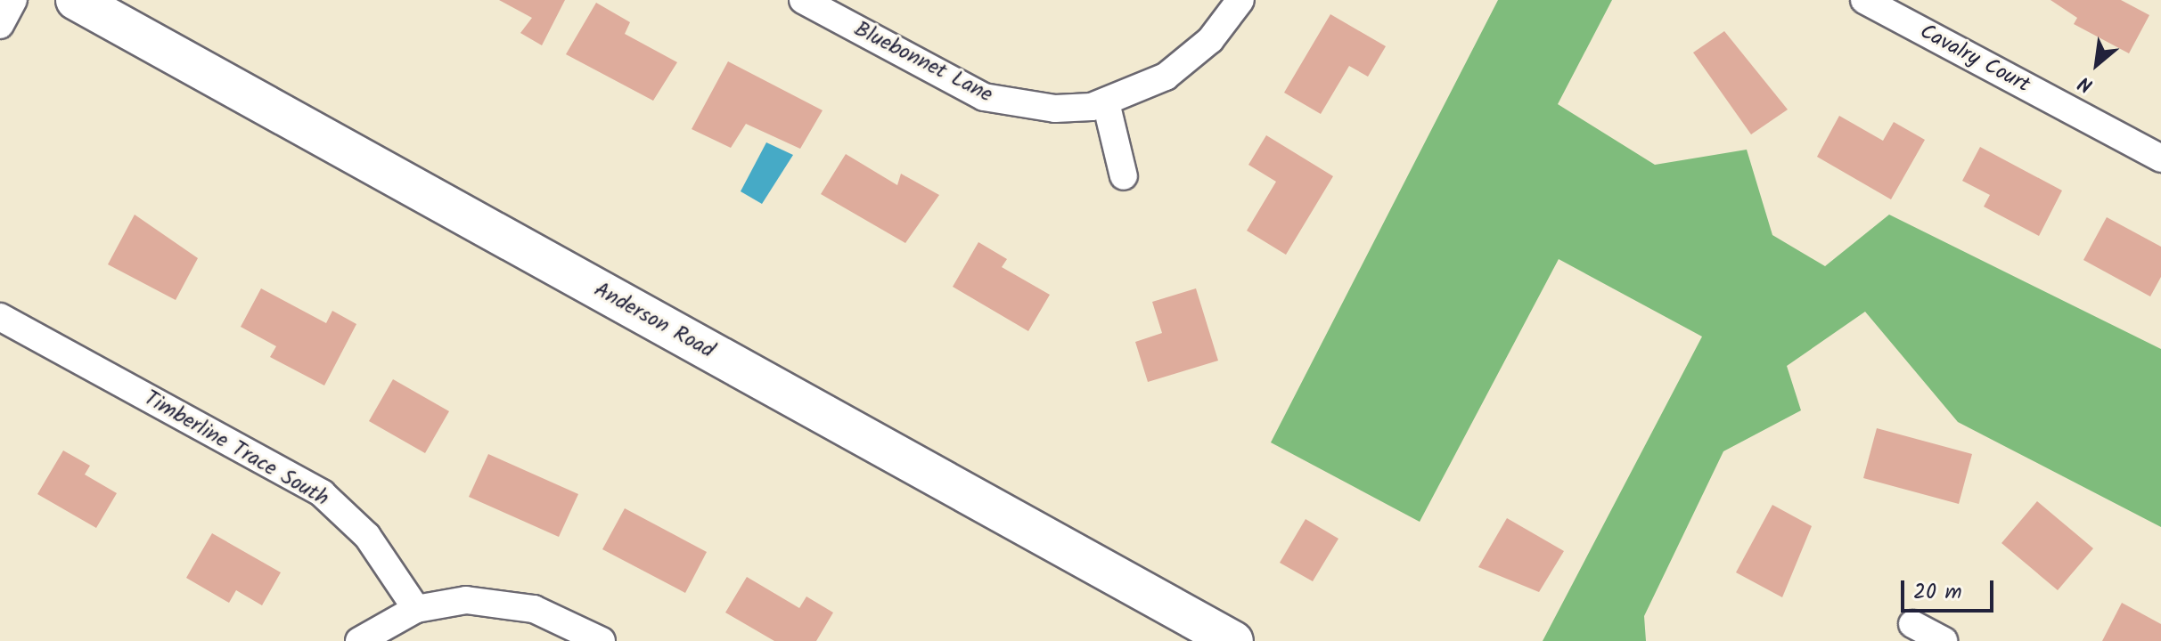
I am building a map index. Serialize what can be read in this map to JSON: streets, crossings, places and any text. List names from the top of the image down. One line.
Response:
{"streets":{"street":["Cavalry Court","Bluebonnet Lane","Anderson Road","Timberline Trace South"]},"scale_bar":"20 m","north":"bottom left"}
